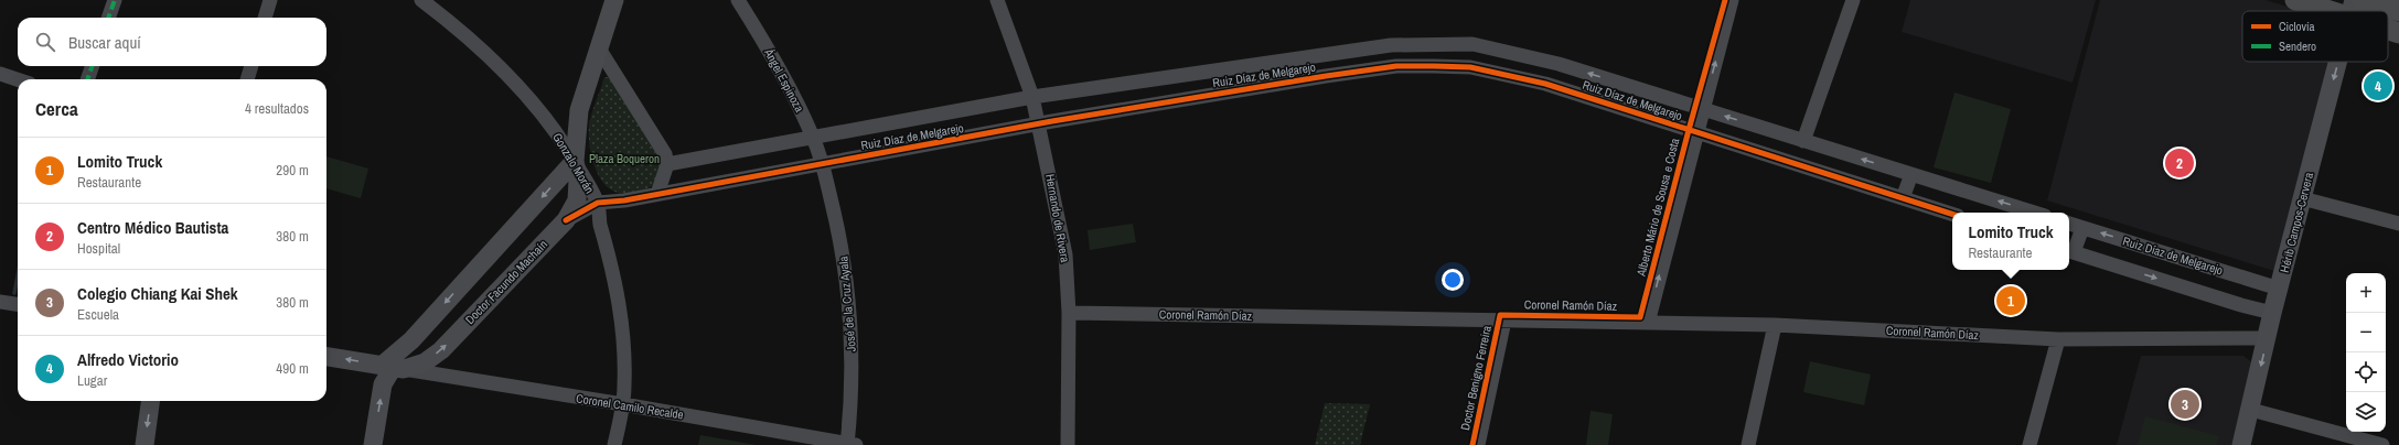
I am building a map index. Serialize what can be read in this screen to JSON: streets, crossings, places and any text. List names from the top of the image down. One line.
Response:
{"streets":{"main road":["Hérib Campos-Cervera","Doctor Facundo Machaín","Coronel Camilo Recalde"],"street":["Ruiz Díaz de Melgarejo","Ángel Espinoza","Gonzalo Morán","Alberto Mário de Sousa e Costa","Hernando de Rivera","José de la Cruz Ayala","Coronel Ramón Díaz","Doctor Benigno Ferreira"]},"crossings":[["Ruiz Díaz de Melgarejo","Ángel Espinoza"],["Ruiz Díaz de Melgarejo","Gonzalo Morán"],["Ruiz Díaz de Melgarejo","Alberto Mário de Sousa e Costa"],["Ruiz Díaz de Melgarejo","Hernando de Rivera"],["Ruiz Díaz de Melgarejo","Hérib Campos-Cervera"],["Ruiz Díaz de Melgarejo","Doctor Facundo Machaín"],["Ruiz Díaz de Melgarejo","José de la Cruz Ayala"],["Ángel Espinoza","José de la Cruz Ayala"],["Gonzalo Morán","Doctor Facundo Machaín"],["Gonzalo Morán","Coronel Camilo Recalde"],["Alberto Mário de Sousa e Costa","Coronel Ramón Díaz"],["Hernando de Rivera","Coronel Ramón Díaz"],["Hérib Campos-Cervera","Coronel Ramón Díaz"],["Doctor Facundo Machaín","Coronel Camilo Recalde"],["José de la Cruz Ayala","Coronel Camilo Recalde"],["Coronel Ramón Díaz","Doctor Benigno Ferreira"]],"one_way":["Hérib Campos-Cervera"],"parks":["Plaza Boqueron"],"legend":["Ciclovía","Sendero"],"page":{"search":"Buscar aquí","pins":["4","2","1","3"],"heading":["Cerca","4 resultados"],"list":[{"mark":"1","name":"Lomito Truck","note":"Restaurante","value":"290 m"},{"mark":"2","name":"Centro Médico Bautista","note":"Hospital","value":"380 m"},{"mark":"3","name":"Colegio Chiang Kai Shek","note":"Escuela","value":"380 m"},{"mark":"4","name":"Alfredo Victorio","note":"Lugar","value":"490 m"}],"popup":["Lomito Truck","Restaurante"],"map_buttons":["+","−"]}}
